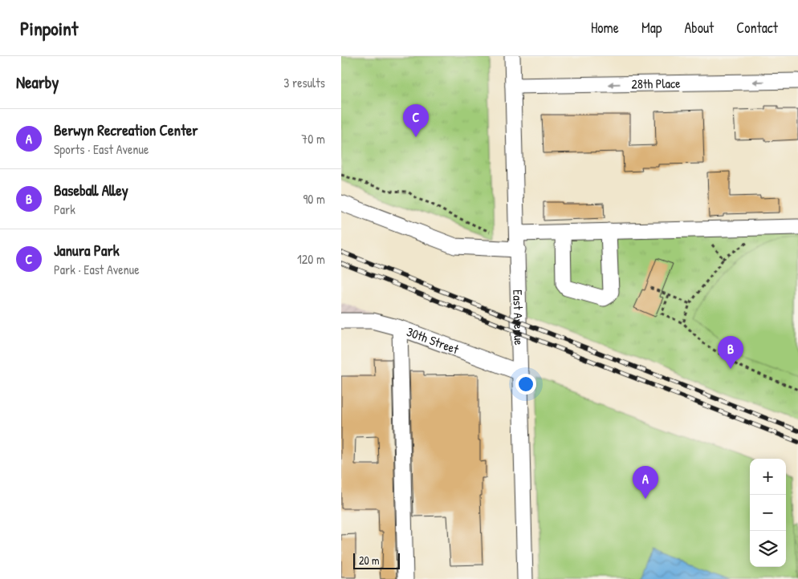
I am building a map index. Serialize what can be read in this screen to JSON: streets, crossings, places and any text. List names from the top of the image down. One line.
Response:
{"streets":{"street":["28th Place","East Avenue","30th Street"]},"crossings":[["28th Place","East Avenue"],["East Avenue","30th Street"]],"one_way":["28th Place"],"scale_bar":"20 m","page":{"header":"Pinpoint","nav":["Home","Map","About","Contact"],"heading":["Nearby","3 results"],"pins":["C","B","A"],"list":[{"mark":"A","name":"Berwyn Recreation Center","note":"Sports · East Avenue","value":"70 m"},{"mark":"B","name":"Baseball Alley","note":"Park","value":"90 m"},{"mark":"C","name":"Janura Park","note":"Park · East Avenue","value":"120 m"}],"map_buttons":["+","−"],"scale":"20 m"}}
